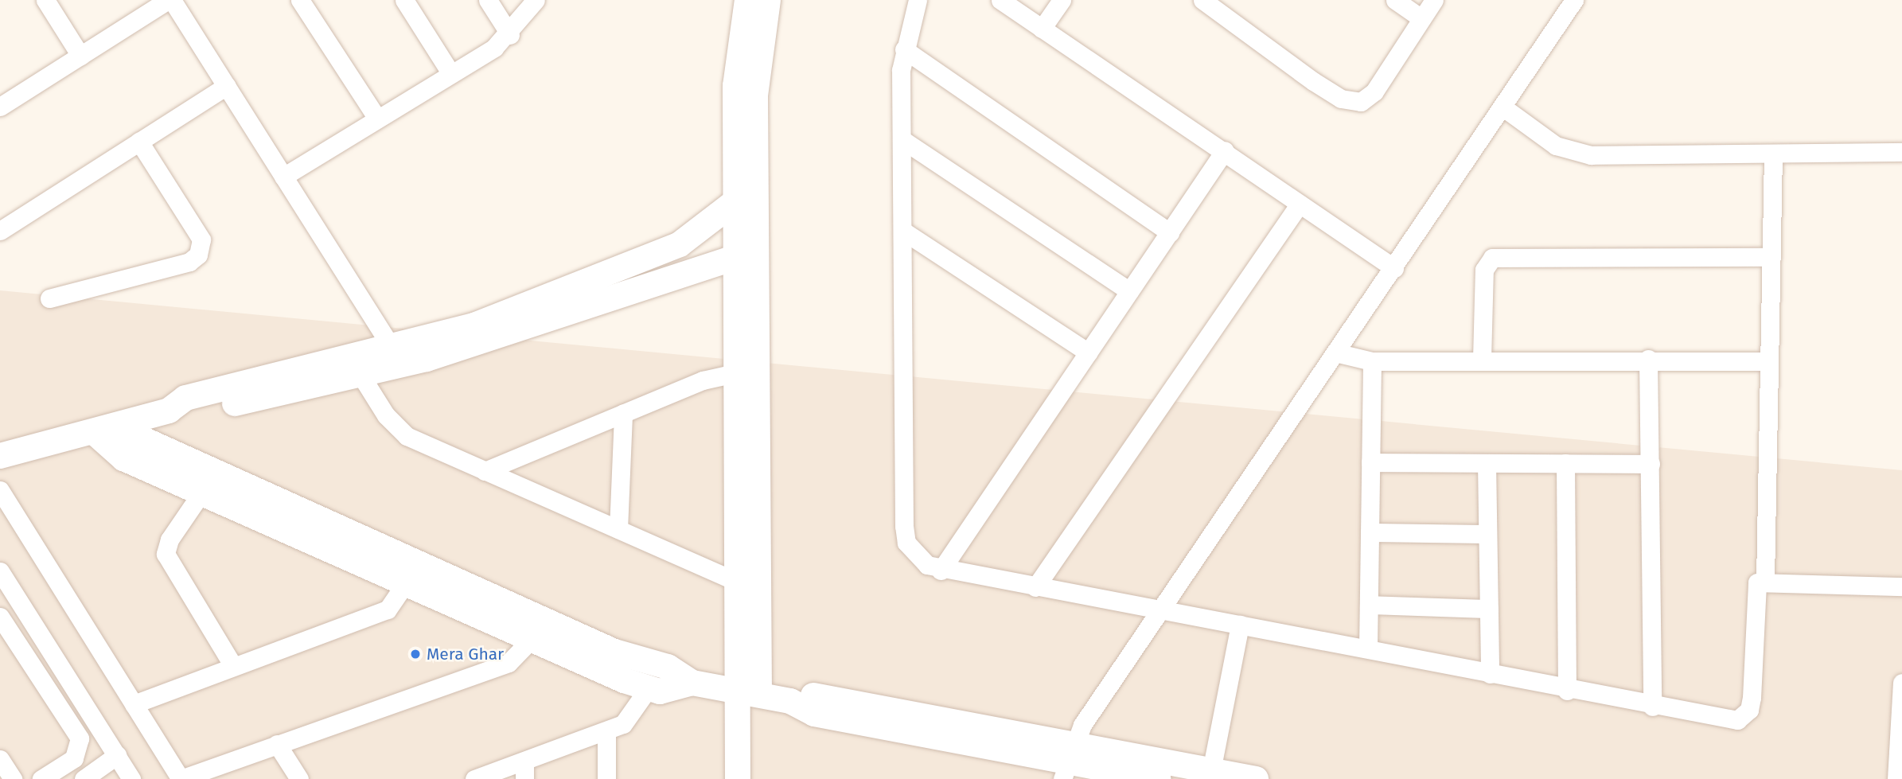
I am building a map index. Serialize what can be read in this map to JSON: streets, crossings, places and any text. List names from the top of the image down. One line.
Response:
{"places":["Mera Ghar"]}
